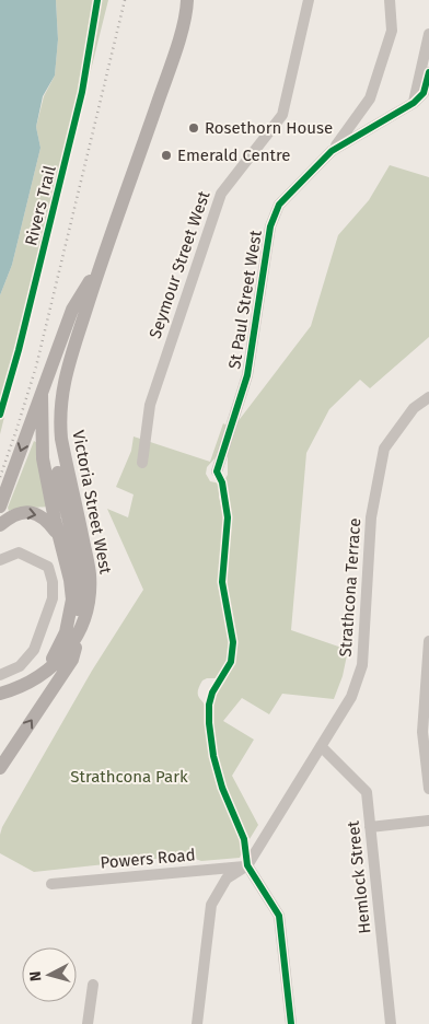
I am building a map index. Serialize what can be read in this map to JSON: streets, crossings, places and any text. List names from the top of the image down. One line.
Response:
{"streets":{"main road":["Victoria Street West"],"street":["Seymour Street West","St Paul Street West","Strathcona Terrace","Powers Road","Hemlock Street"],"cycle path":["Rivers Trail"]},"crossings":[["Strathcona Terrace","Powers Road"],["Strathcona Terrace","Hemlock Street"]],"parks":["Strathcona Park"],"places":["Rosethorn House","Emerald Centre"],"north":"left"}
